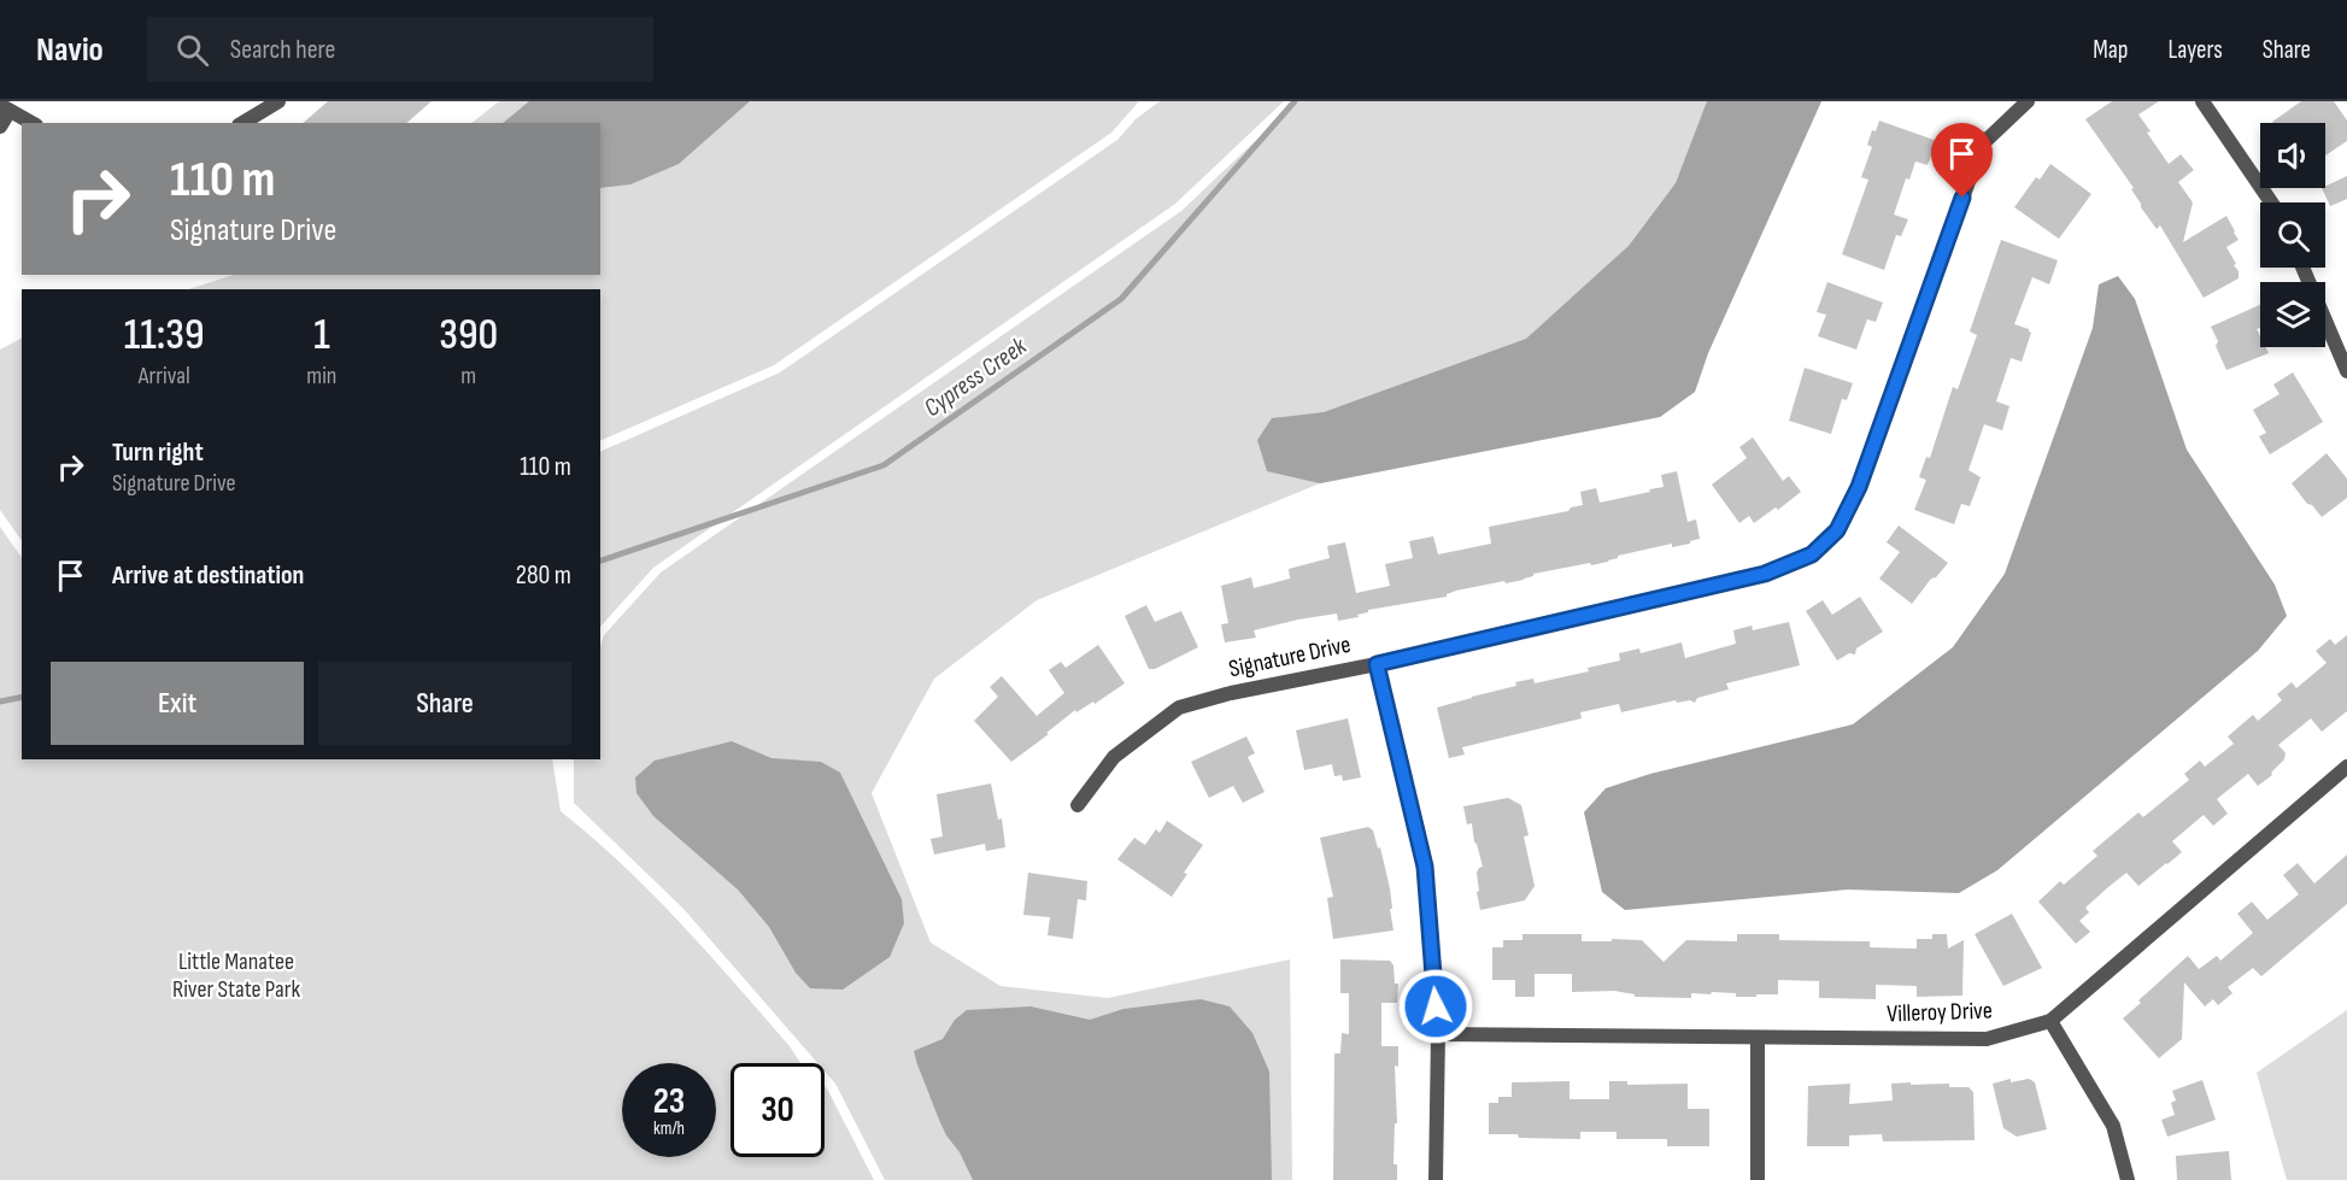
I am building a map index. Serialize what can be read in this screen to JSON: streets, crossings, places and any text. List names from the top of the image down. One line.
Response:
{"streets":{"street":["Signature Drive","Villeroy Drive"]},"water":["Cypress Creek"],"parks":["Little Manatee River State Park"],"page":{"header":"Navio","search":"Search here","nav":["Map","Layers","Share"],"turn":["110 m","Signature Drive"],"eta":["11:39","Arrival","1","min","390","m"],"list":[{"name":"Turn right","note":"Signature Drive","value":"110 m"},{"name":"Arrive at destination","value":"280 m"}],"buttons":["Exit","Share"],"speed":"23 km/h","limit":"30"}}
